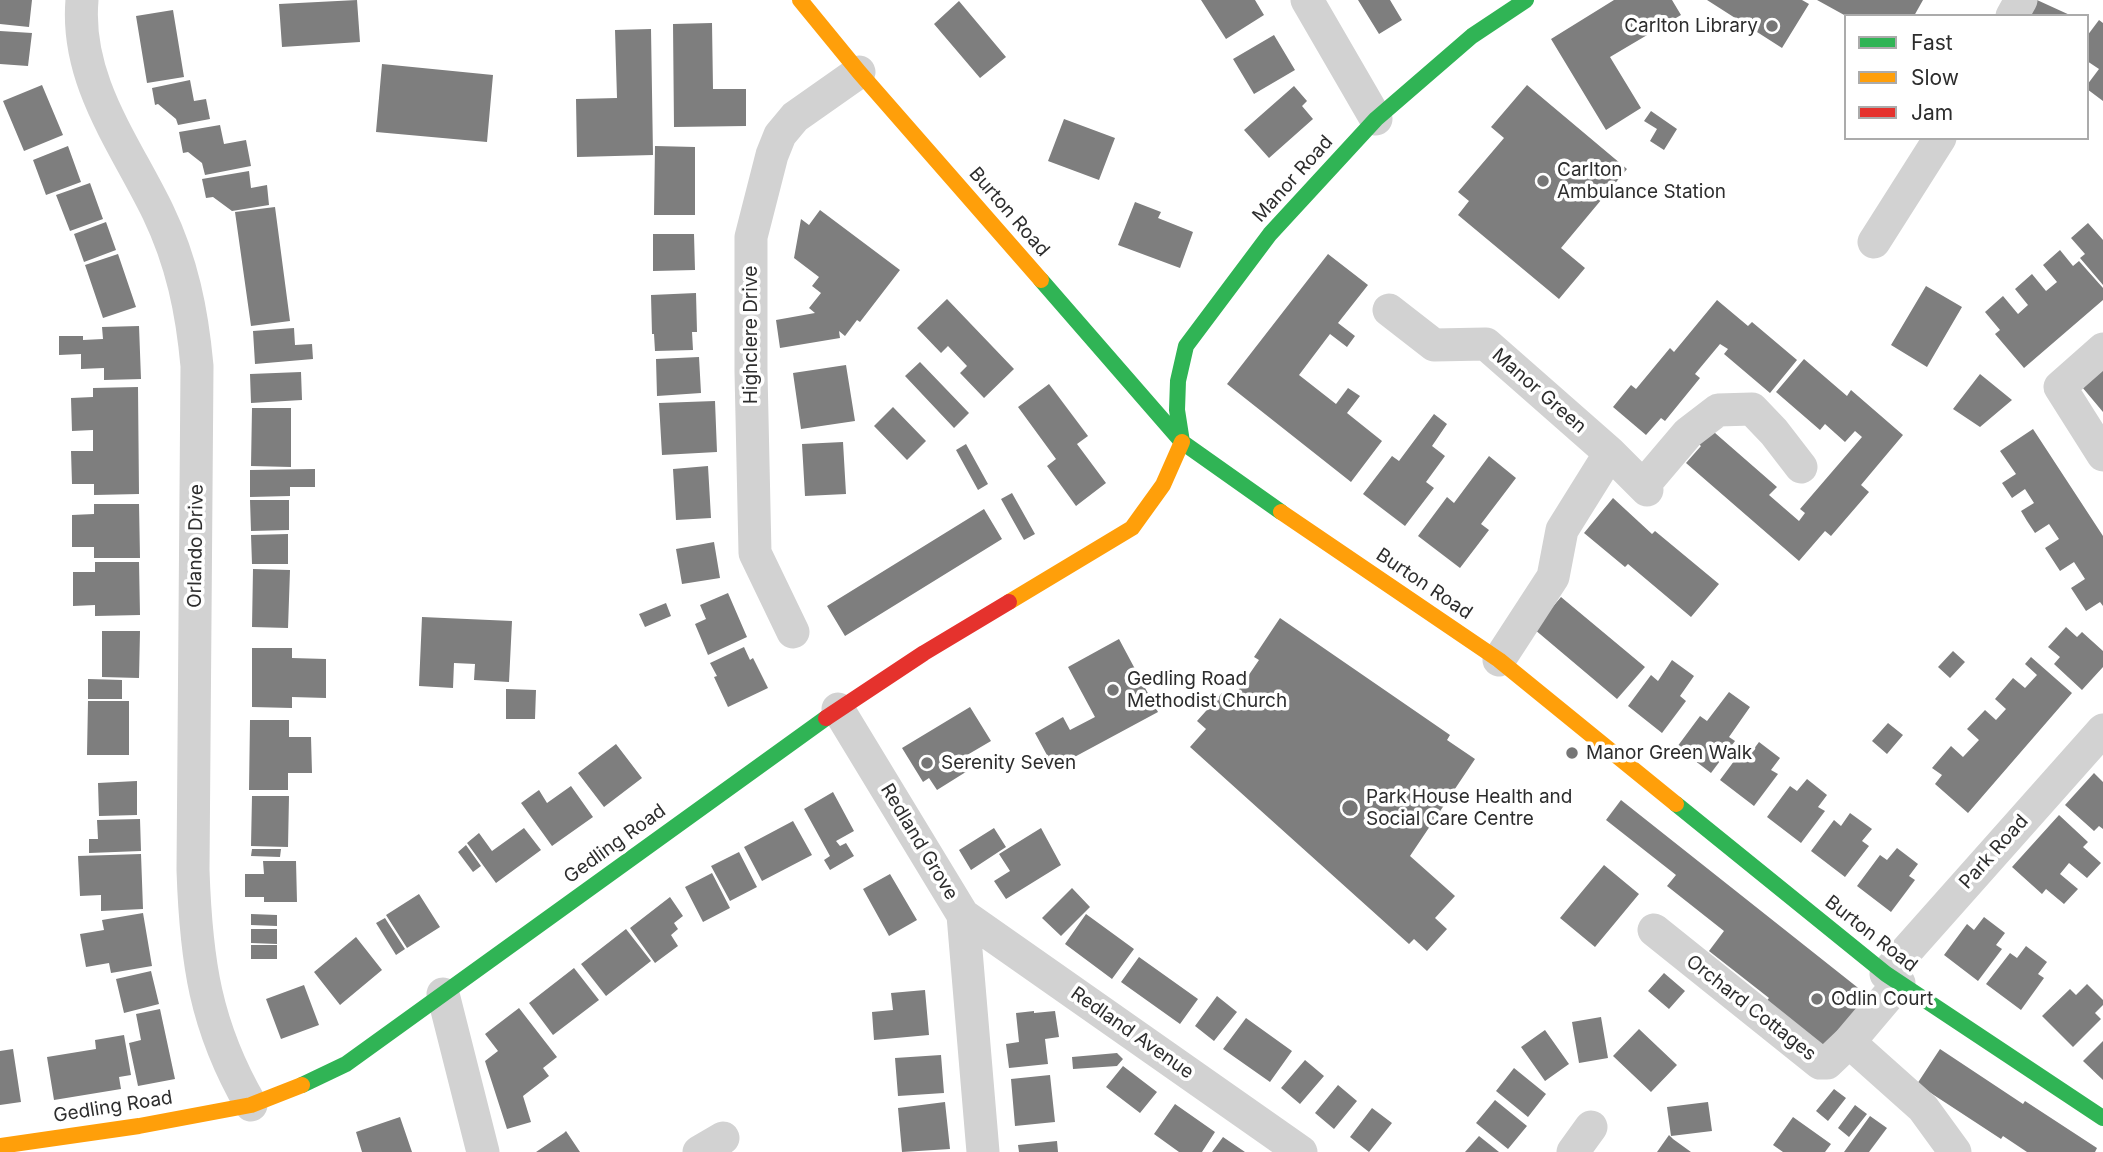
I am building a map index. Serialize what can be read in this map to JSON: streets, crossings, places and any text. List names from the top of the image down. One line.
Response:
{"streets":{"street":["Manor Road","Burton Road","Highclere Drive","Manor Green","Orlando Drive","Redland Grove","Gedling Road","Park Road","Orchard Cottages","Redland Avenue"]},"crossings":[["Manor Road","Burton Road"],["Manor Road","Gedling Road"],["Burton Road","Highclere Drive"],["Burton Road","Gedling Road"],["Burton Road","Park Road"],["Orlando Drive","Gedling Road"],["Redland Grove","Gedling Road"],["Redland Grove","Redland Avenue"],["Park Road","Orchard Cottages"]],"places":["Carlton Library","Carlton Ambulance Station","Gedling Road Methodist Church","Manor Green Walk","Serenity Seven","Park House Health and Social Care Centre","Odlin Court"],"legend":["Fast","Slow","Jam"]}
